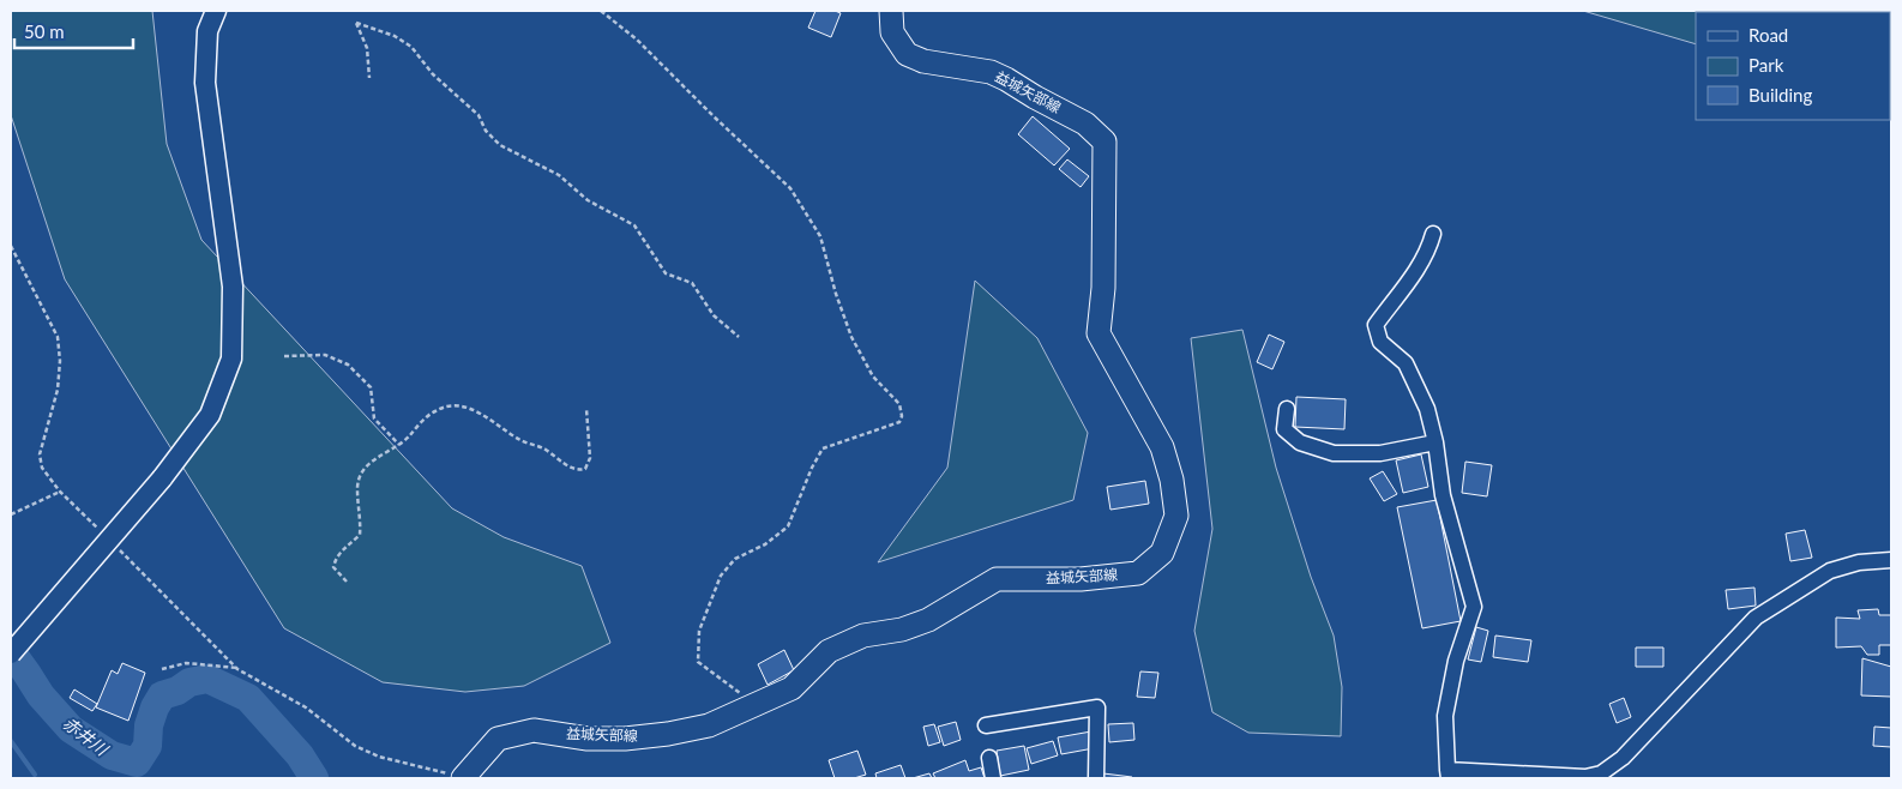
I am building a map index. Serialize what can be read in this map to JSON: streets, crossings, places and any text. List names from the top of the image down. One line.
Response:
{"streets":{"main road":["益城矢部線"]},"water":["赤井川"],"legend":["Road","Park","Building"],"scale_bar":"50 m"}
